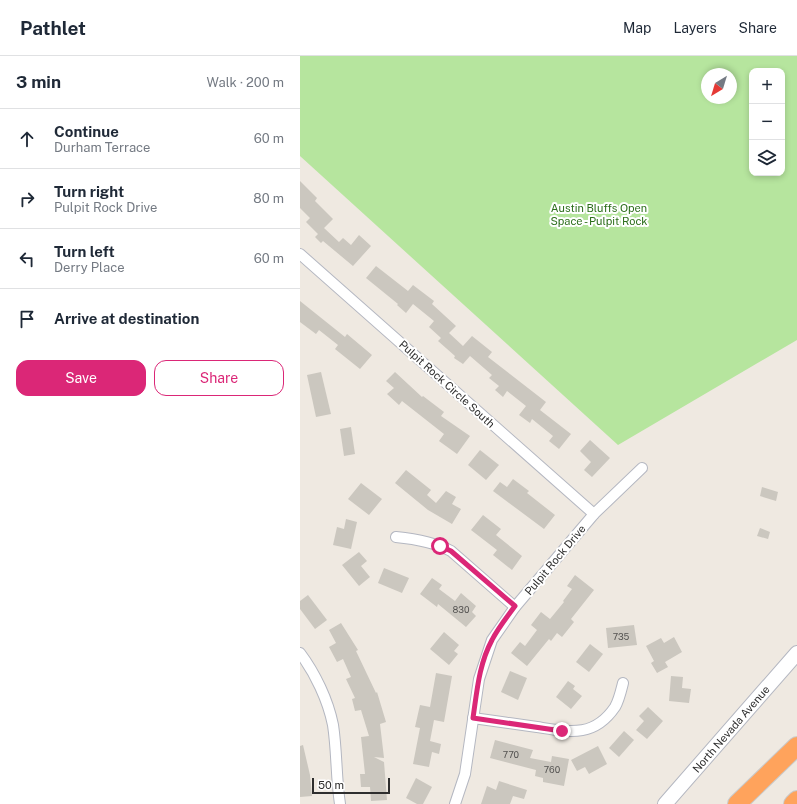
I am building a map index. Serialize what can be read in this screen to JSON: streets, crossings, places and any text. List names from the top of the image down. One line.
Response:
{"streets":{"main road":["North Nevada Avenue"],"street":["Pulpit Rock Circle South","Pulpit Rock Drive"]},"crossings":[["Pulpit Rock Circle South","Pulpit Rock Drive"]],"parks":["Austin Bluffs Open Space - Pulpit Rock"],"house_numbers":["830","735","770","760"],"scale_bar":"50 m","north":"bottom left","page":{"header":"Pathlet","nav":["Map","Layers","Share"],"heading":["3 min","Walk · 200 m"],"map_buttons":["+","−"],"list":[["Continue","Durham Terrace","60 m"],["Turn right","Pulpit Rock Drive","80 m"],["Turn left","Derry Place","60 m"],"Arrive at destination"],"buttons":["Save","Share"],"scale":"50 m"}}
